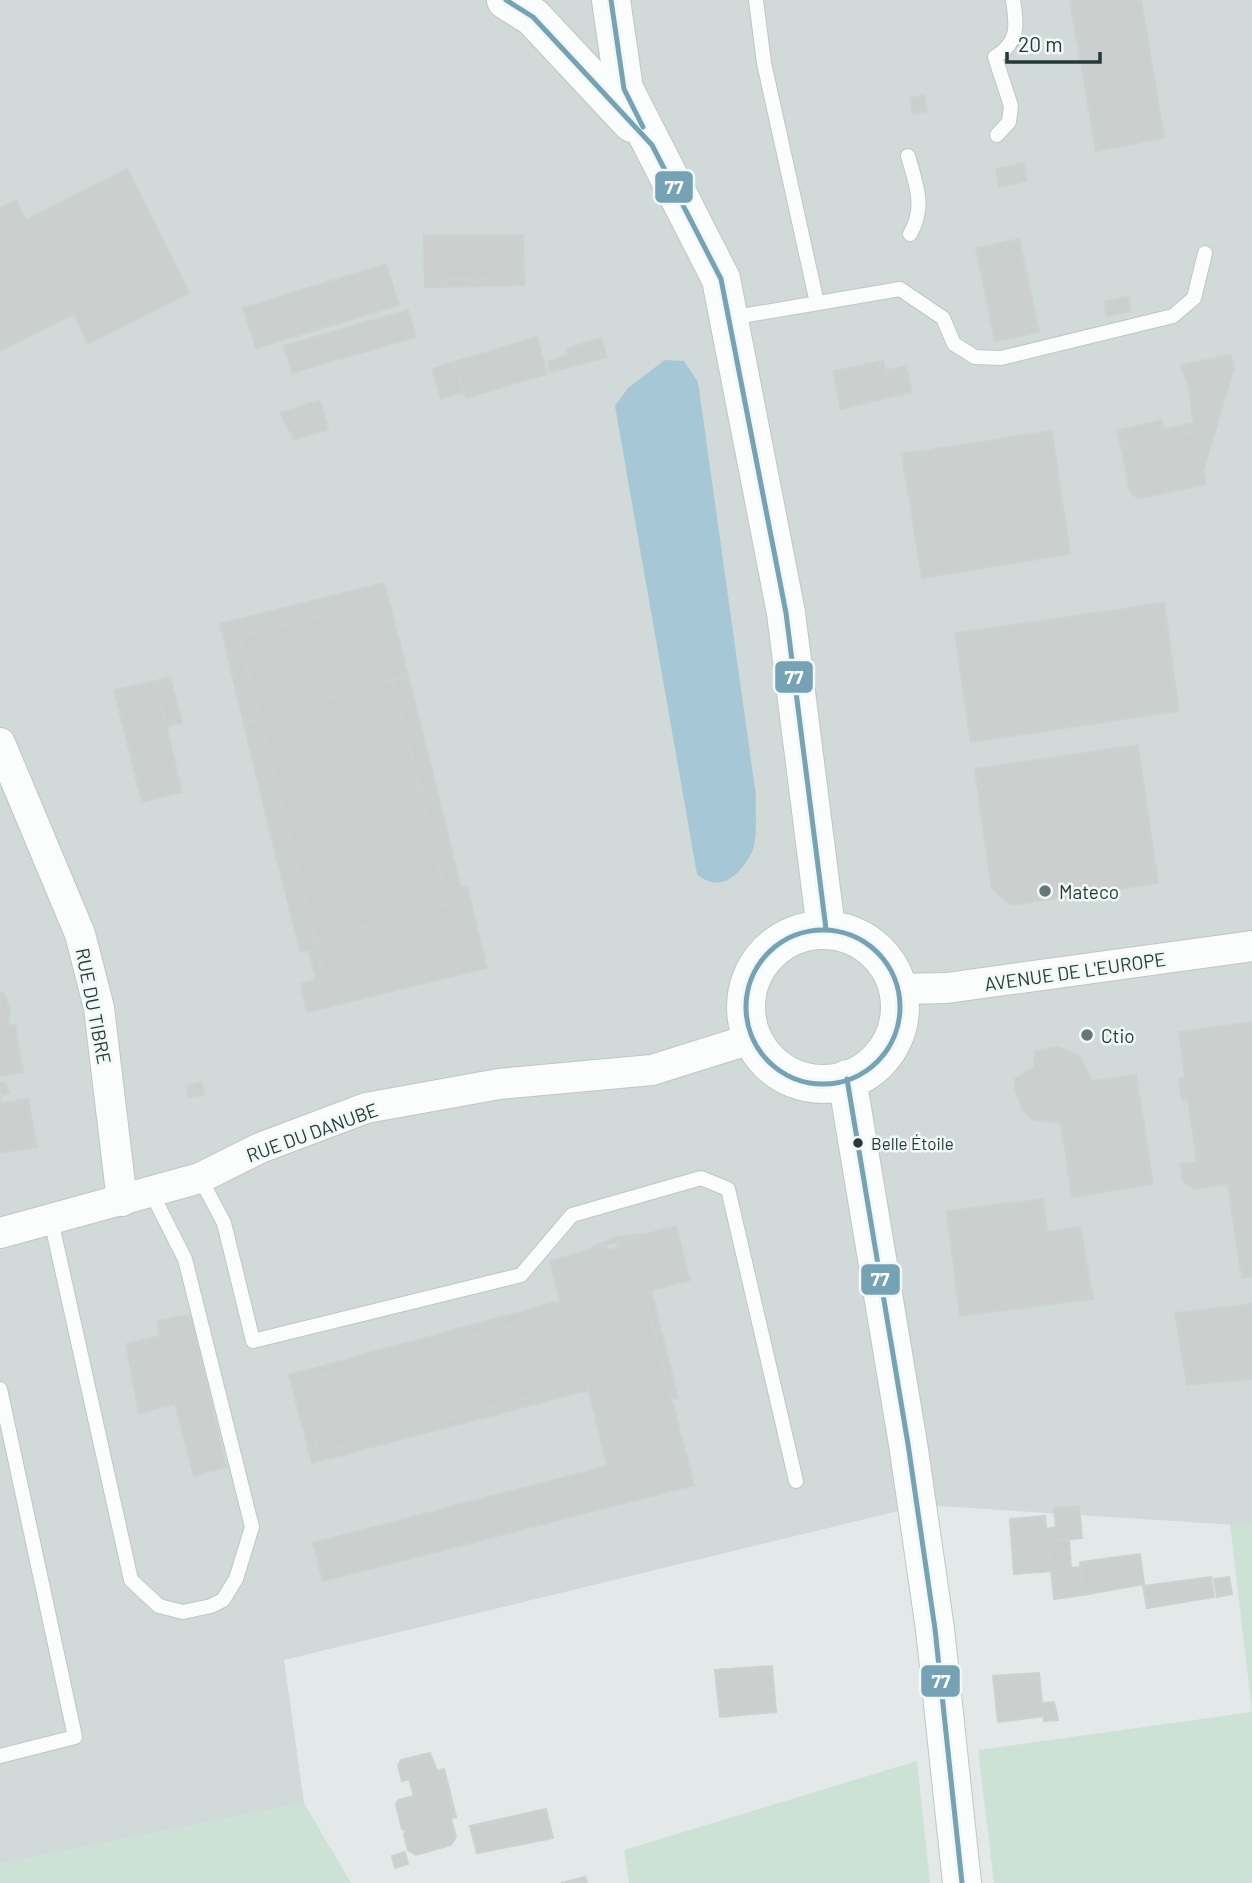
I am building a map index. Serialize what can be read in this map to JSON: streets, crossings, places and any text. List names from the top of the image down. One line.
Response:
{"streets":{"street":["AVENUE DE L'EUROPE","RUE DU TIBRE","RUE DU DANUBE"]},"crossings":[["AVENUE DE L'EUROPE","RUE DU DANUBE"],["RUE DU TIBRE","RUE DU DANUBE"]],"places":["Mateco","Ctio","Belle Étoile"],"lines":["transit line 77"],"scale_bar":"20 m"}
